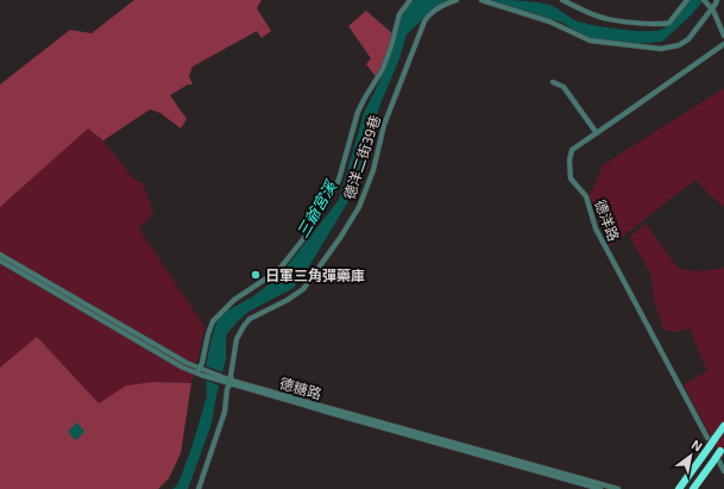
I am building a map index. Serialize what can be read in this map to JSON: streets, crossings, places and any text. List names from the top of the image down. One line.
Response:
{"streets":{"street":["德洋二街39巷","德洋路","德糖路"]},"crossings":[["德洋二街39巷","德糖路"]],"water":["三爺宮溪"],"places":["日軍三角彈藥庫"],"north":"top right"}
